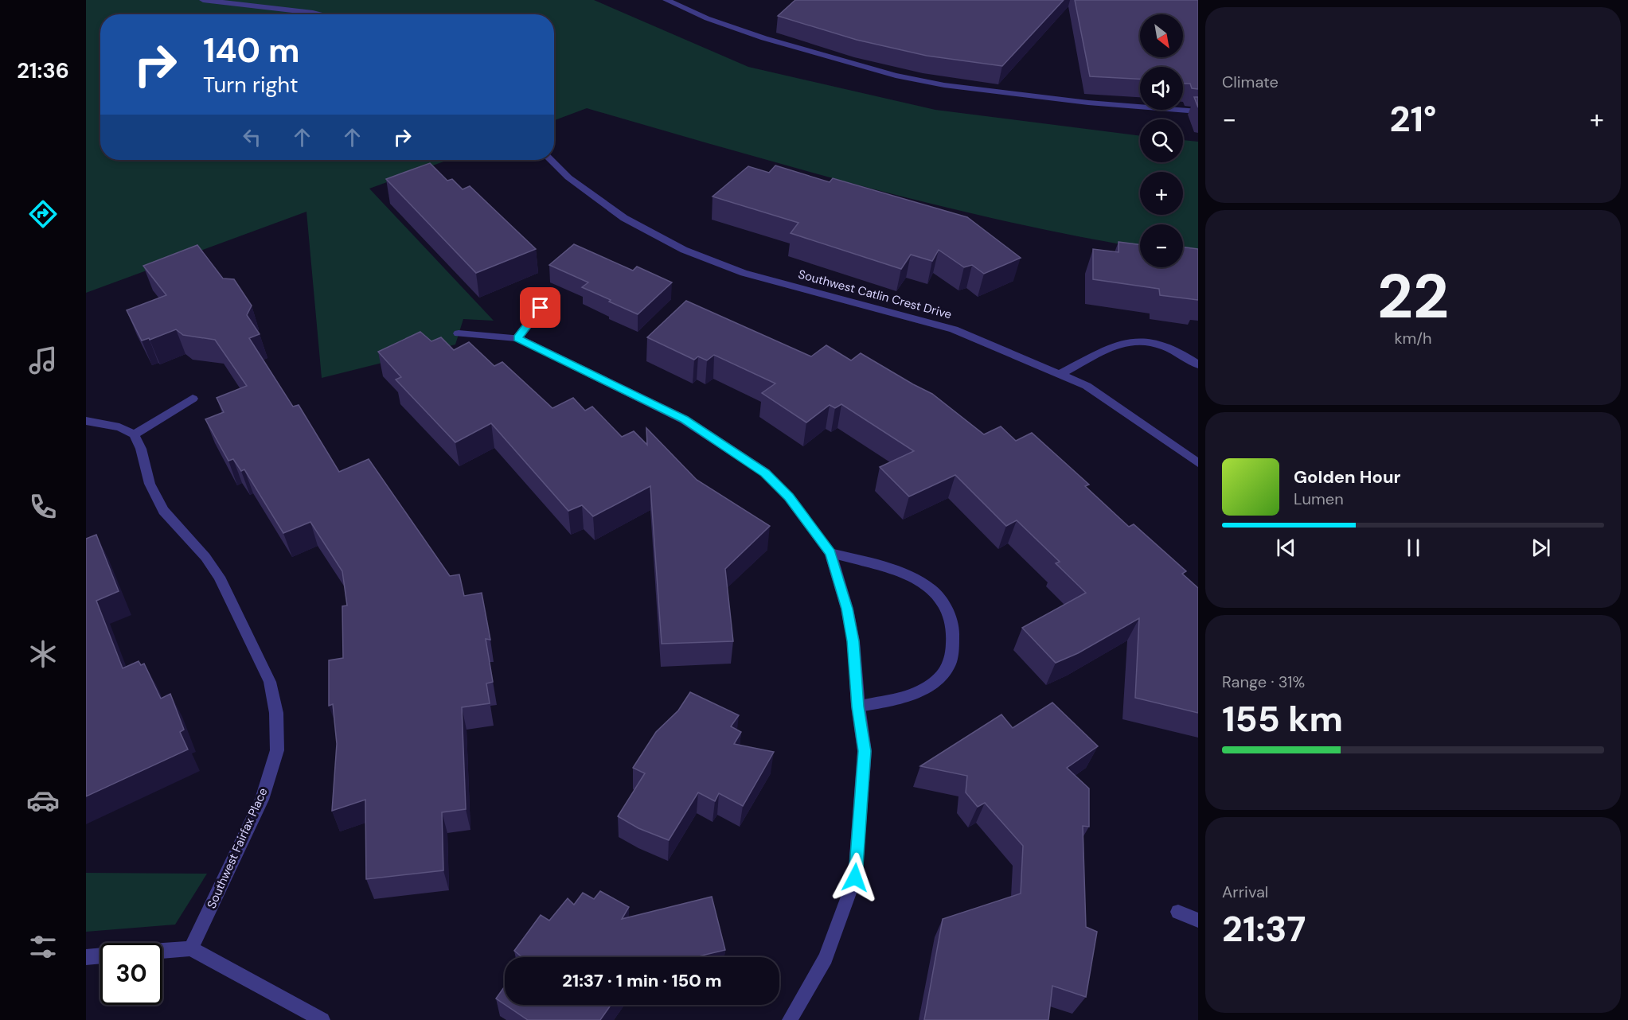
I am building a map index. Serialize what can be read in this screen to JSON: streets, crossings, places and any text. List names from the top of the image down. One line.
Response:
{"streets":{"street":["Southwest Catlin Crest Drive","Southwest Fairfax Place"]},"north":"bottom right","page":{"tabs":"21:36","tile":["Climate",["22","km/h"],["Range · 31%","155 km"],["Arrival","21:37"]],"map_buttons":["+","−"],"turn":["140 m","Turn right"],"heat":["−","21°","+"],"song":["Golden Hour","Lumen"],"limit":"30","trip":"21:37 · 1 min · 150 m"}}
